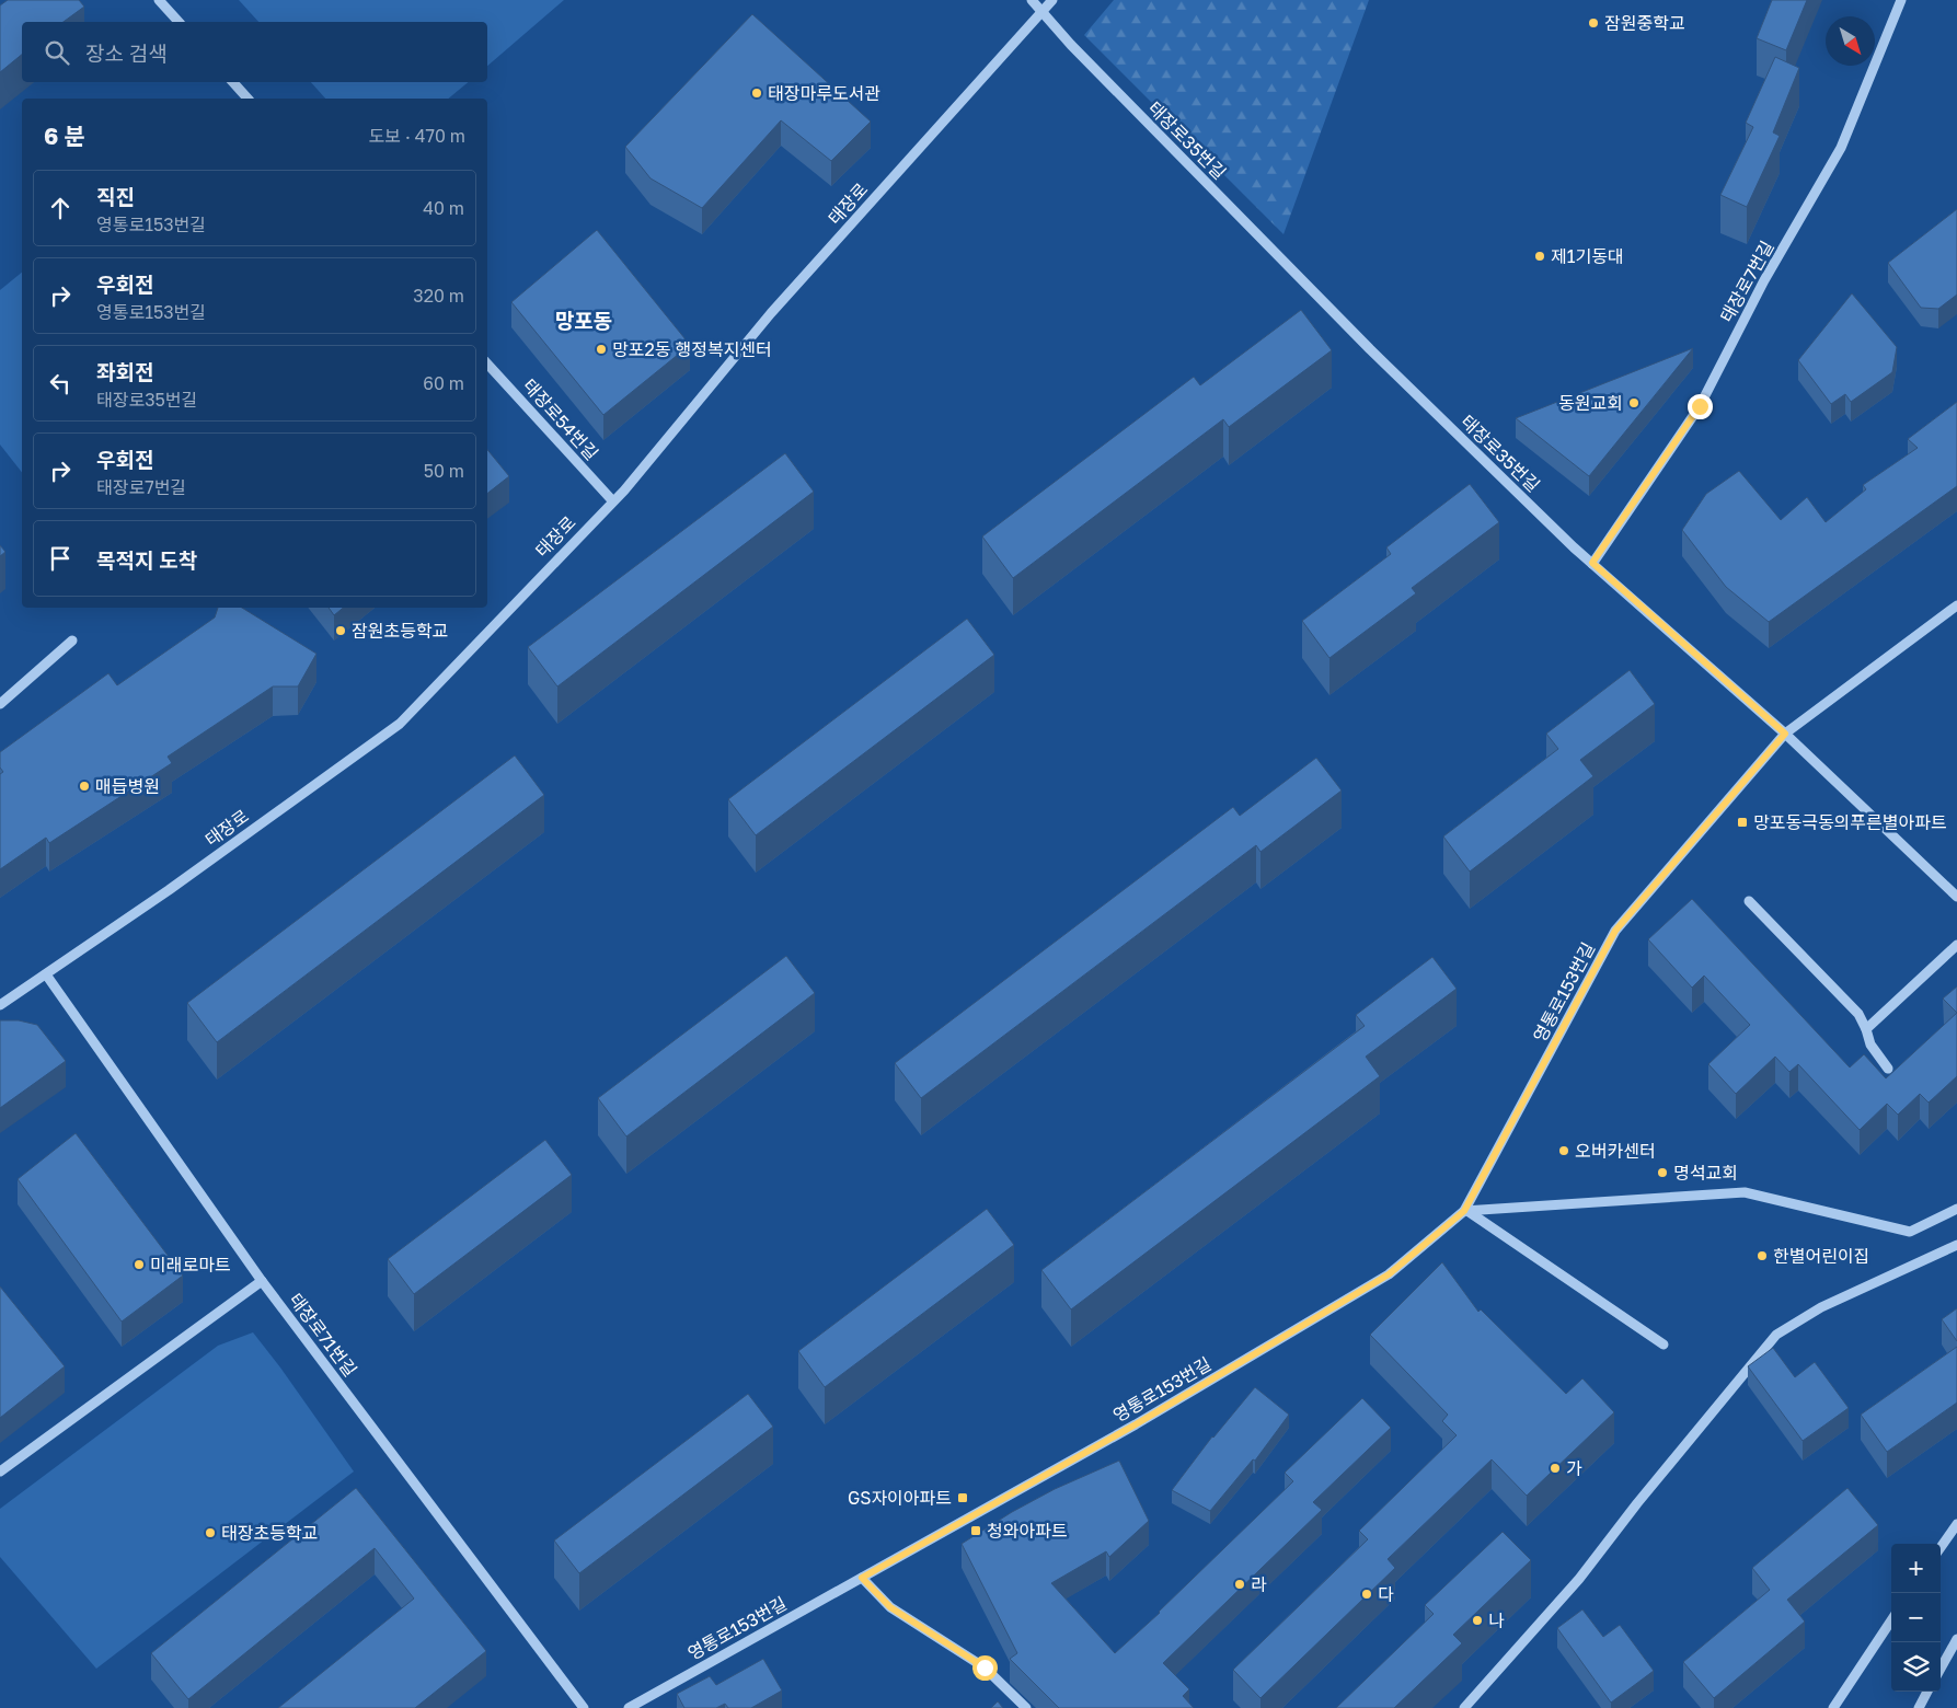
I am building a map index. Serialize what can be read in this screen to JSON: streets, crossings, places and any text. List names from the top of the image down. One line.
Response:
{"streets":{"street":["태장로35번길","태장로","태장로7번길","태장로54번길","영통로153번길","태장로71번길"]},"crossings":[["태장로35번길","태장로"],["태장로35번길","태장로7번길"],["태장로35번길","영통로153번길"],["태장로","태장로54번길"],["태장로","태장로71번길"]],"districts":["망포동"],"places":{"other":["잠원중학교","태장마루도서관","제1기동대","망포2동 행정복지센터","동원교회","잠원초등학교","매듭병원","오버카센터","명석교회","한별어린이집","미래로마트","가","태장초등학교","라","다","나"],"transit":["망포동극동의푸른별아파트","GS자이아파트","청와아파트"]},"north":"bottom right","page":{"search":"장소 검색","heading":["6 분","도보 · 470 m"],"list":[["직진","영통로153번길","40 m"],["우회전","영통로153번길","320 m"],["좌회전","태장로35번길","60 m"],["우회전","태장로7번길","50 m"],"목적지 도착"],"map_buttons":["+","−"]}}
